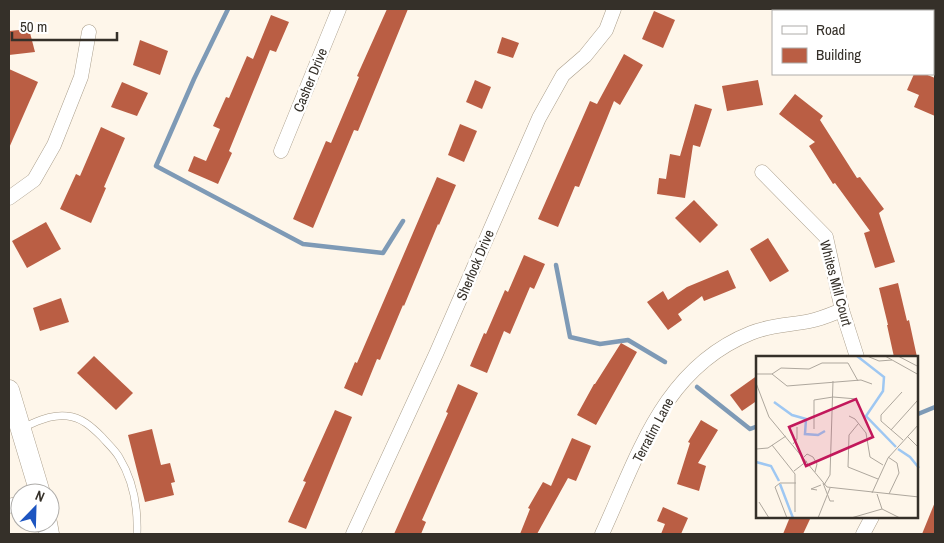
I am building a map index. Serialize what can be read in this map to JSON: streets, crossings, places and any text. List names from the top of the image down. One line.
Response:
{"streets":{"street":["Casher Drive","Sherlock Drive","Whites Mill Court","Terratim Lane"]},"crossings":[["Whites Mill Court","Terratim Lane"]],"legend":["Road","Building"],"scale_bar":"50 m","north":"top right"}
